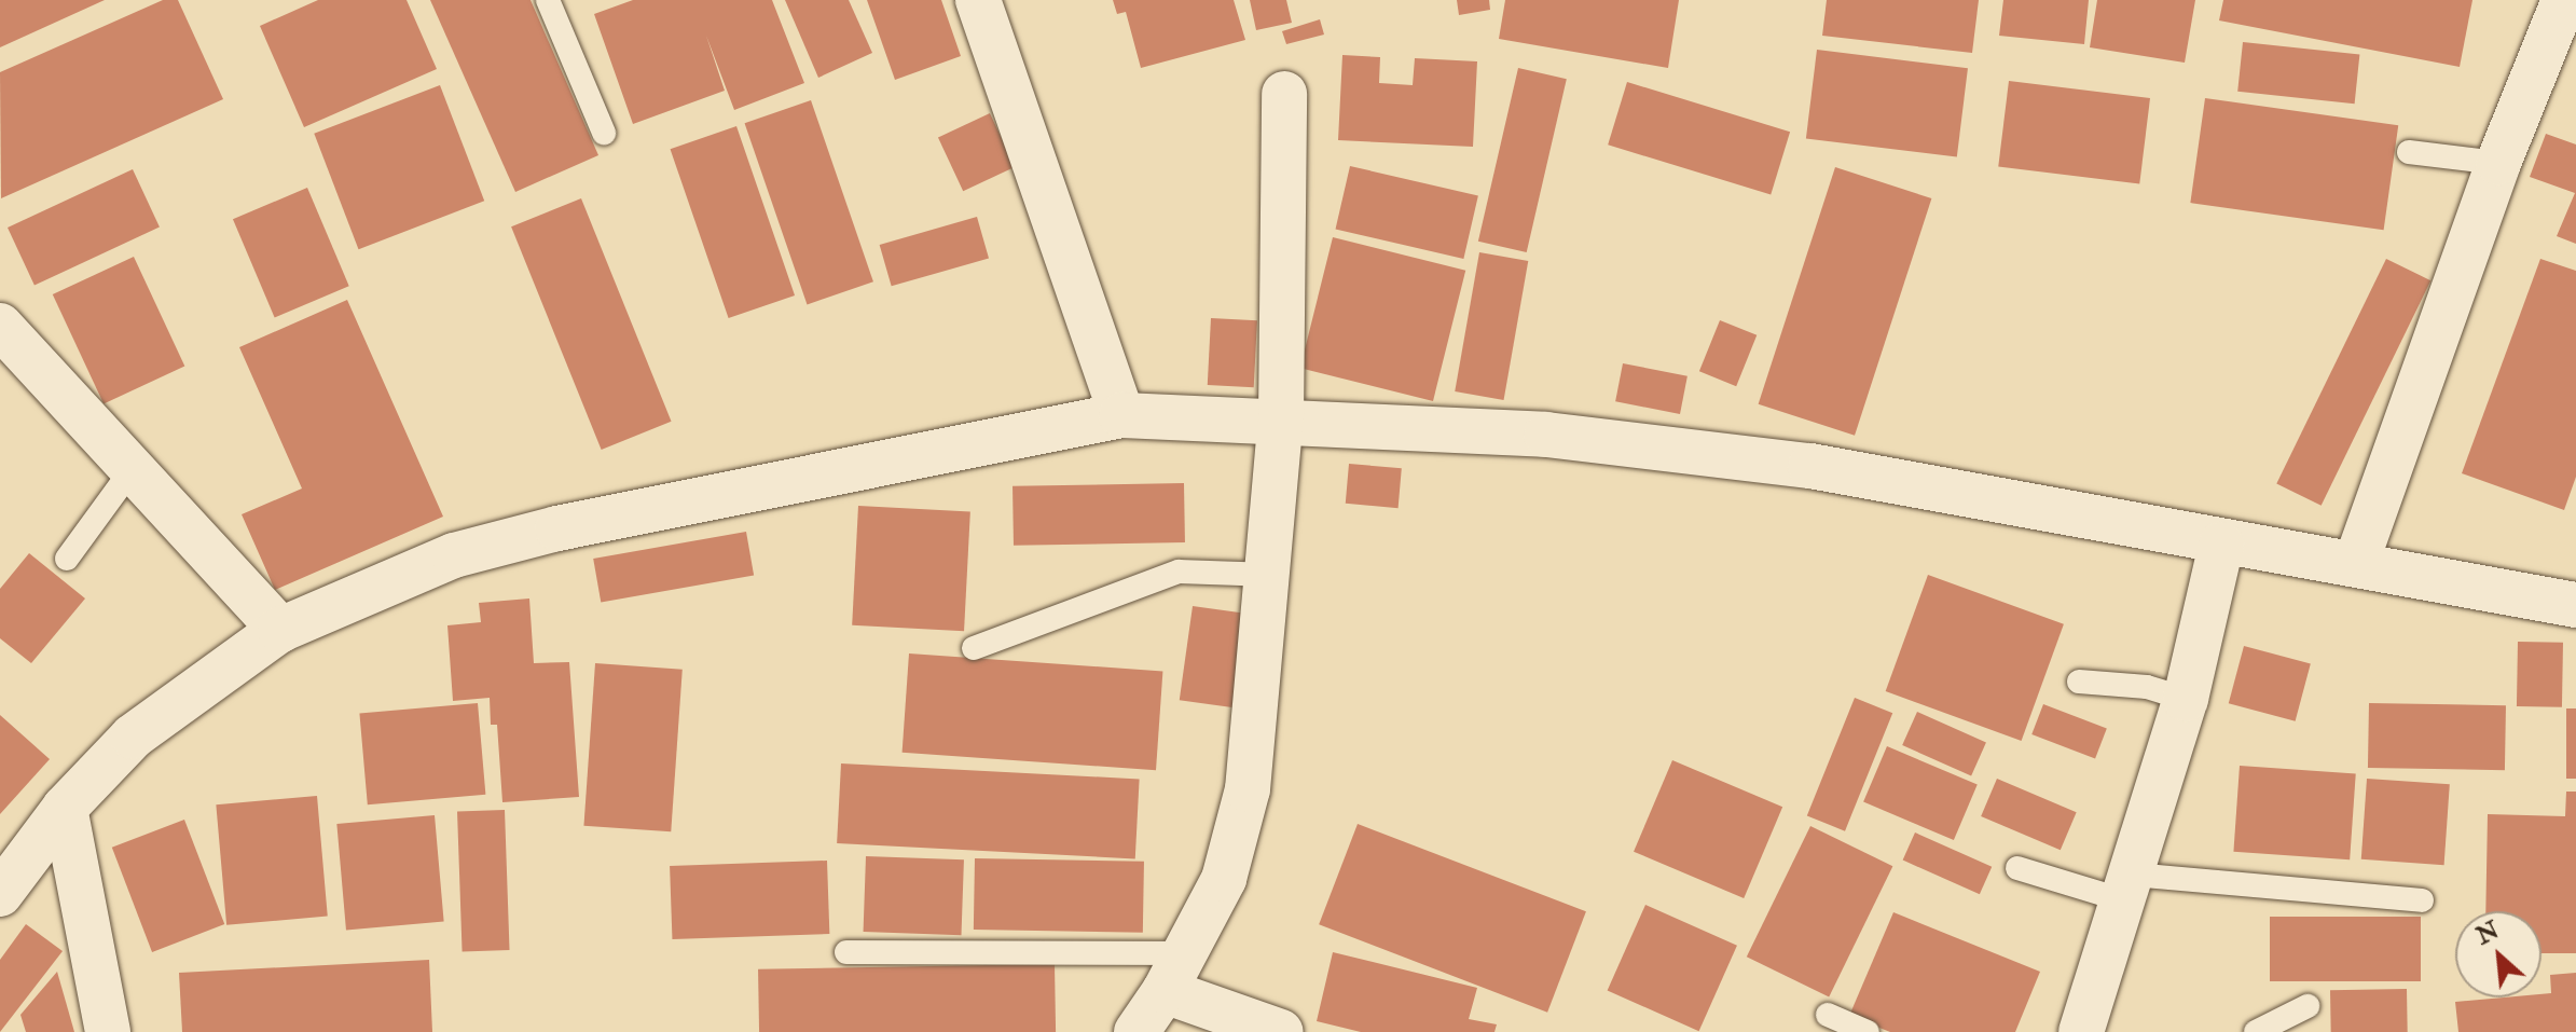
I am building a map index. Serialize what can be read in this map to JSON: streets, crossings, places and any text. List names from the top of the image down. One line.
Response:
{"north":"top left"}
